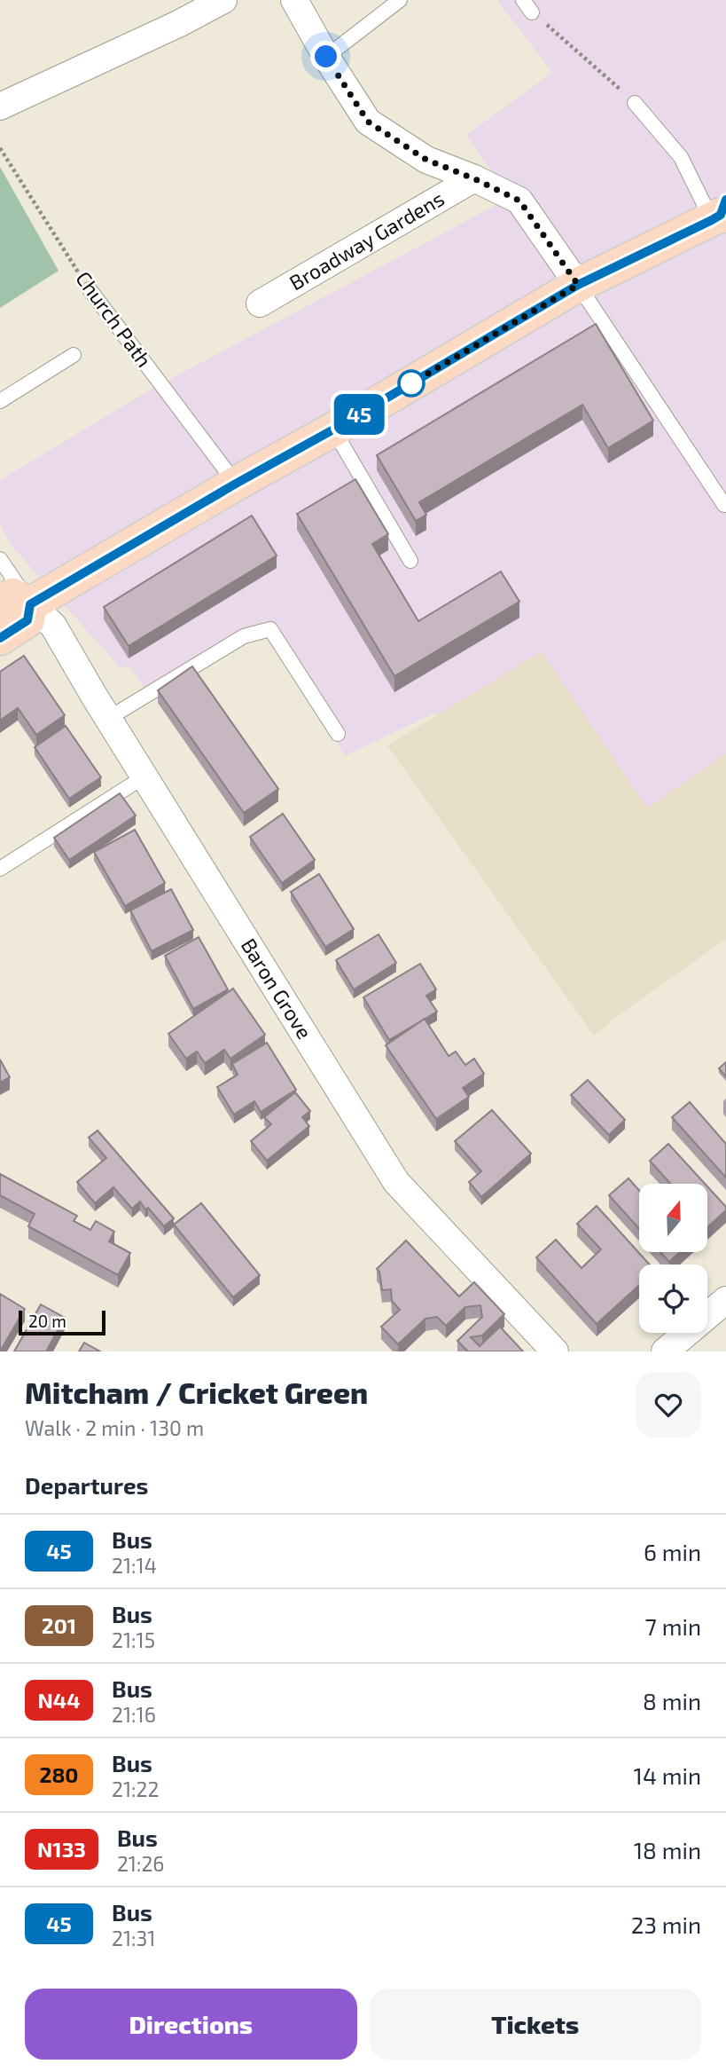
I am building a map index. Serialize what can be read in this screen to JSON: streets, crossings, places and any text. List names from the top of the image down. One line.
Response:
{"streets":{"street":["Broadway Gardens","Baron Grove"],"lane":["Church Path"]},"lines":["bus line 45"],"scale_bar":"20 m","north":"top","page":{"on_map":"45","scale":"20 m","heading":[["Mitcham / Cricket Green","Walk · 2 min · 130 m"],"Departures"],"list":[{"mark":"45","name":"Bus","note":"21:14","value":"6 min"},{"mark":"201","name":"Bus","note":"21:15","value":"7 min"},{"mark":"N44","name":"Bus","note":"21:16","value":"8 min"},{"mark":"280","name":"Bus","note":"21:22","value":"14 min"},{"mark":"N133","name":"Bus","note":"21:26","value":"18 min"},{"mark":"45","name":"Bus","note":"21:31","value":"23 min"}],"buttons":["Directions","Tickets"]}}
